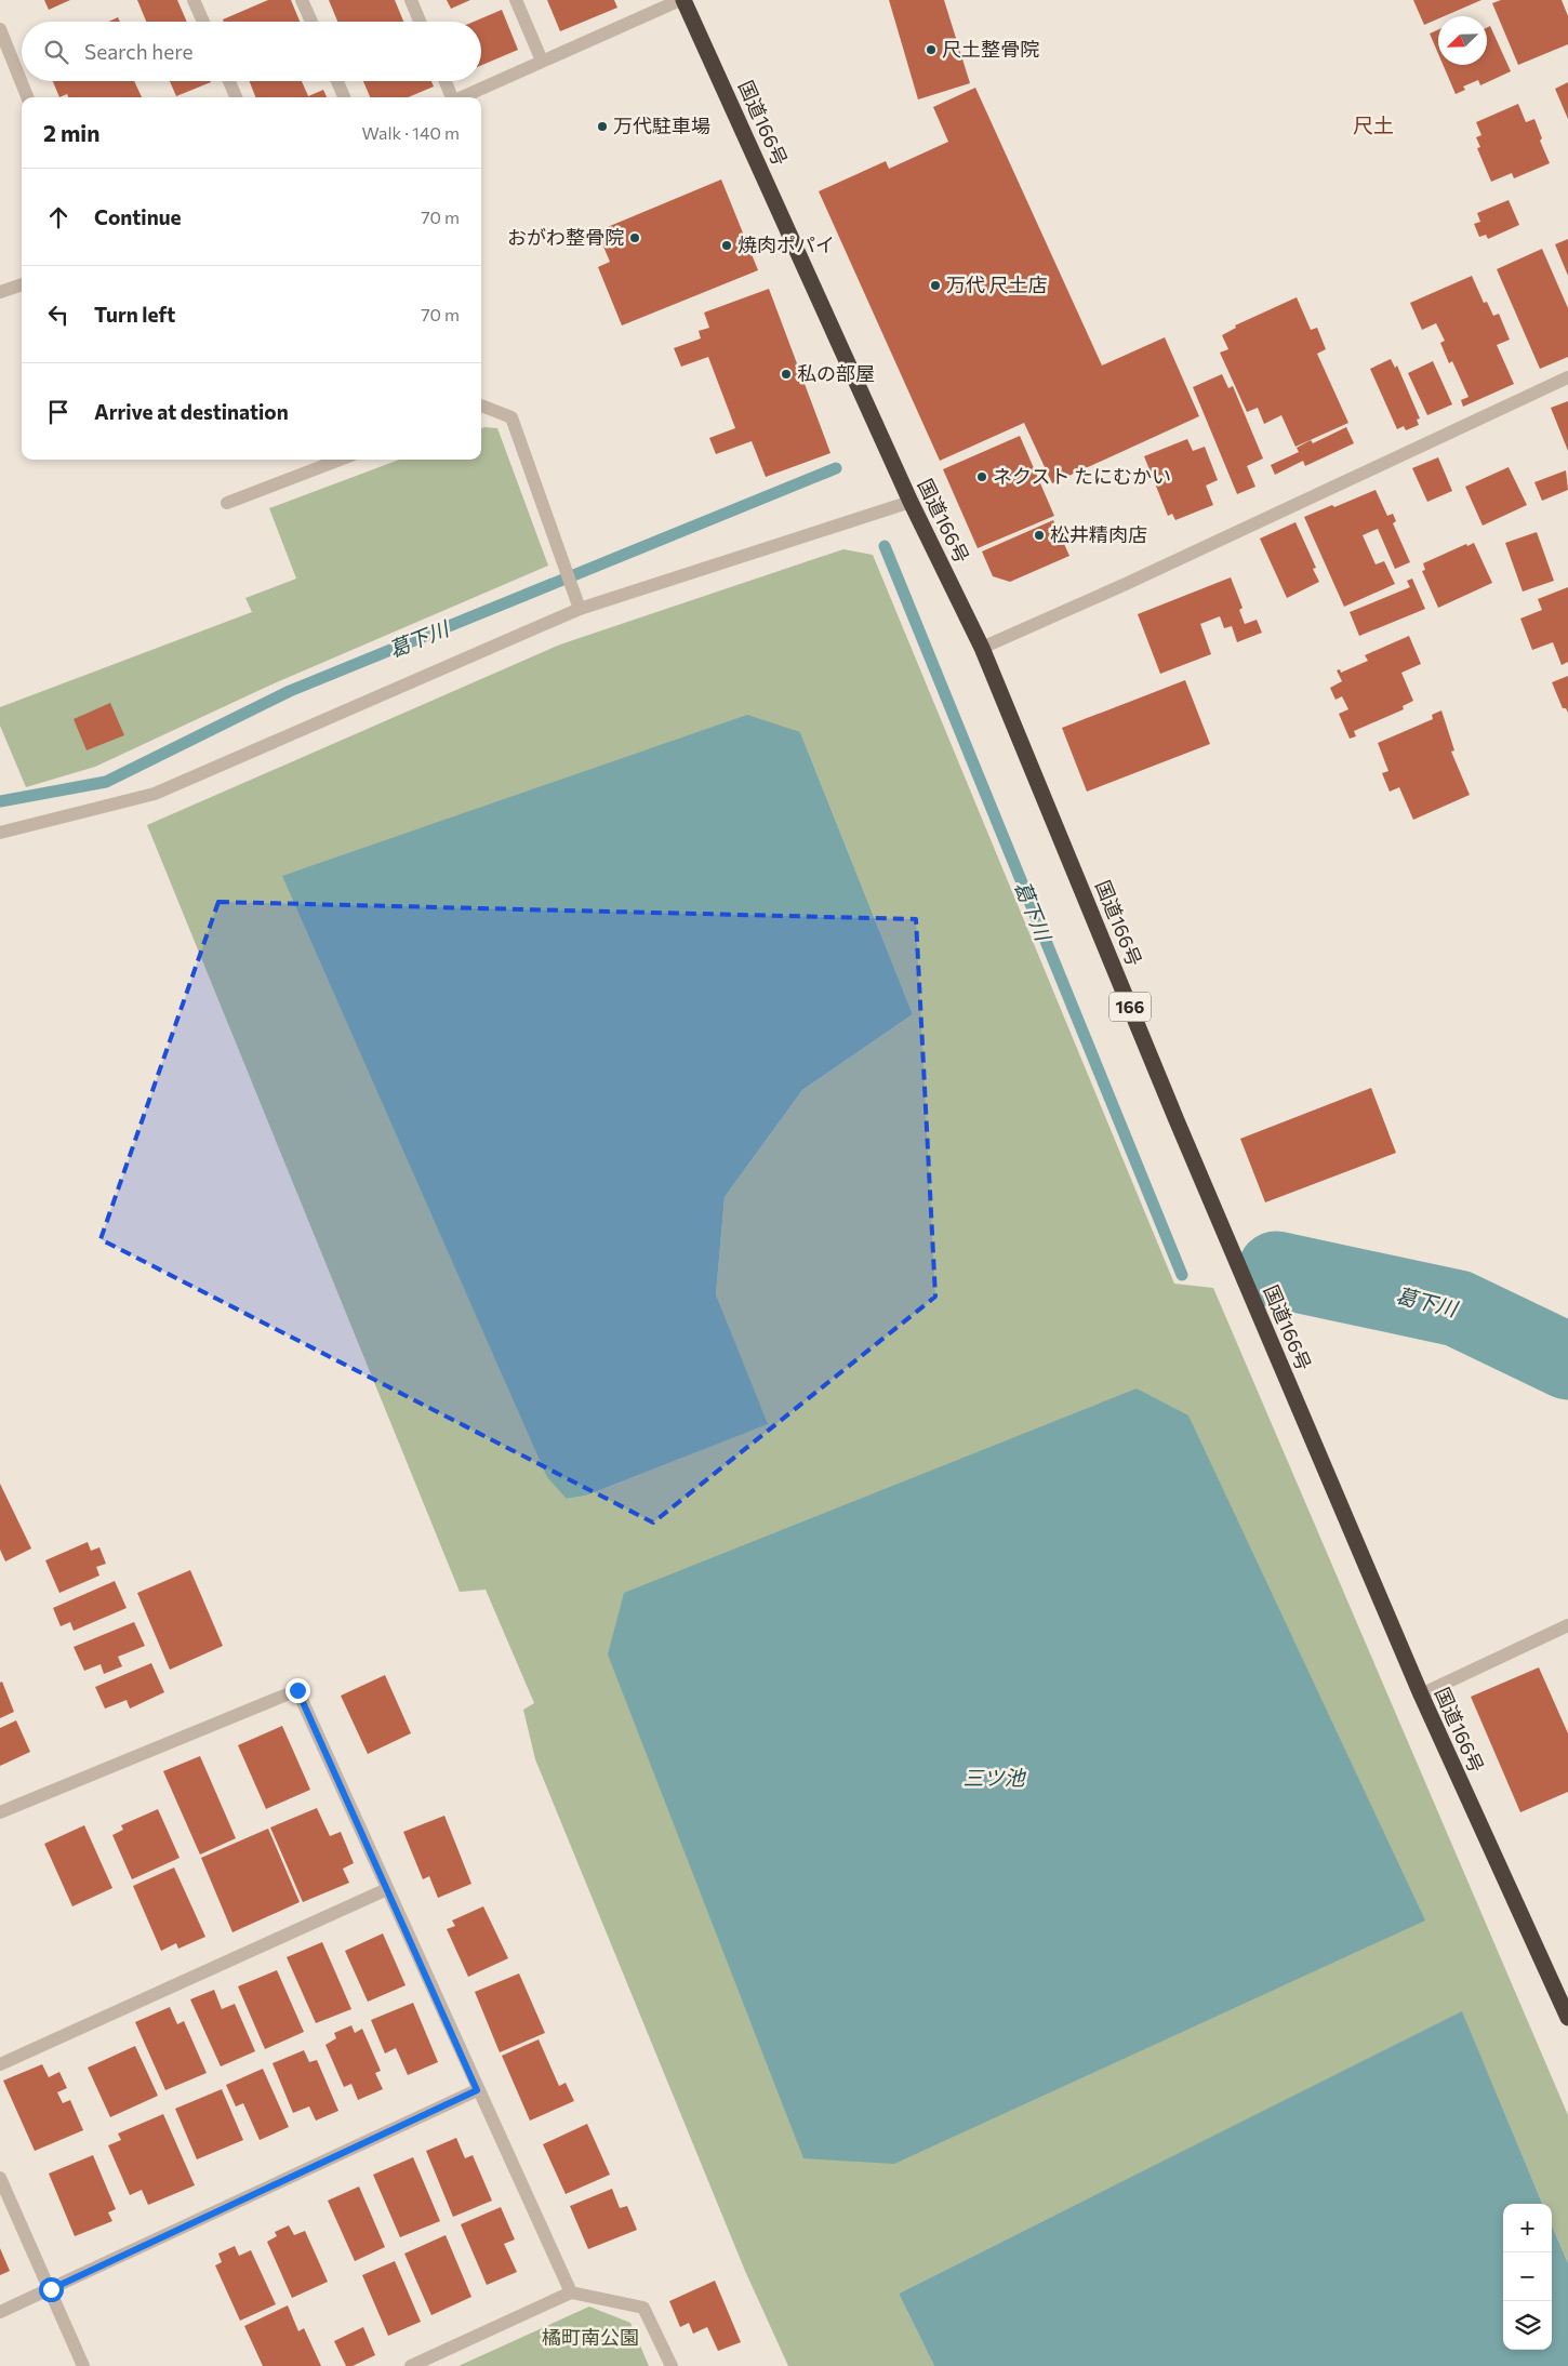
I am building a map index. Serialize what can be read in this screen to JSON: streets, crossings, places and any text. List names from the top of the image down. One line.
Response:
{"streets":{"highway":["国道166号","166"]},"districts":["尺土"],"water":["葛下川","三ツ池"],"parks":["橘町南公園"],"places":["尺土整骨院","万代駐車場","おがわ整骨院","焼肉ポパイ","万代 尺土店","私の部屋","ネクスト たにむかい","松井精肉店"],"north":"bottom left","page":{"search":"Search here","heading":["2 min","Walk · 140 m"],"list":[["Continue","70 m"],["Turn left","70 m"],"Arrive at destination"],"map_buttons":["+","−"]}}
